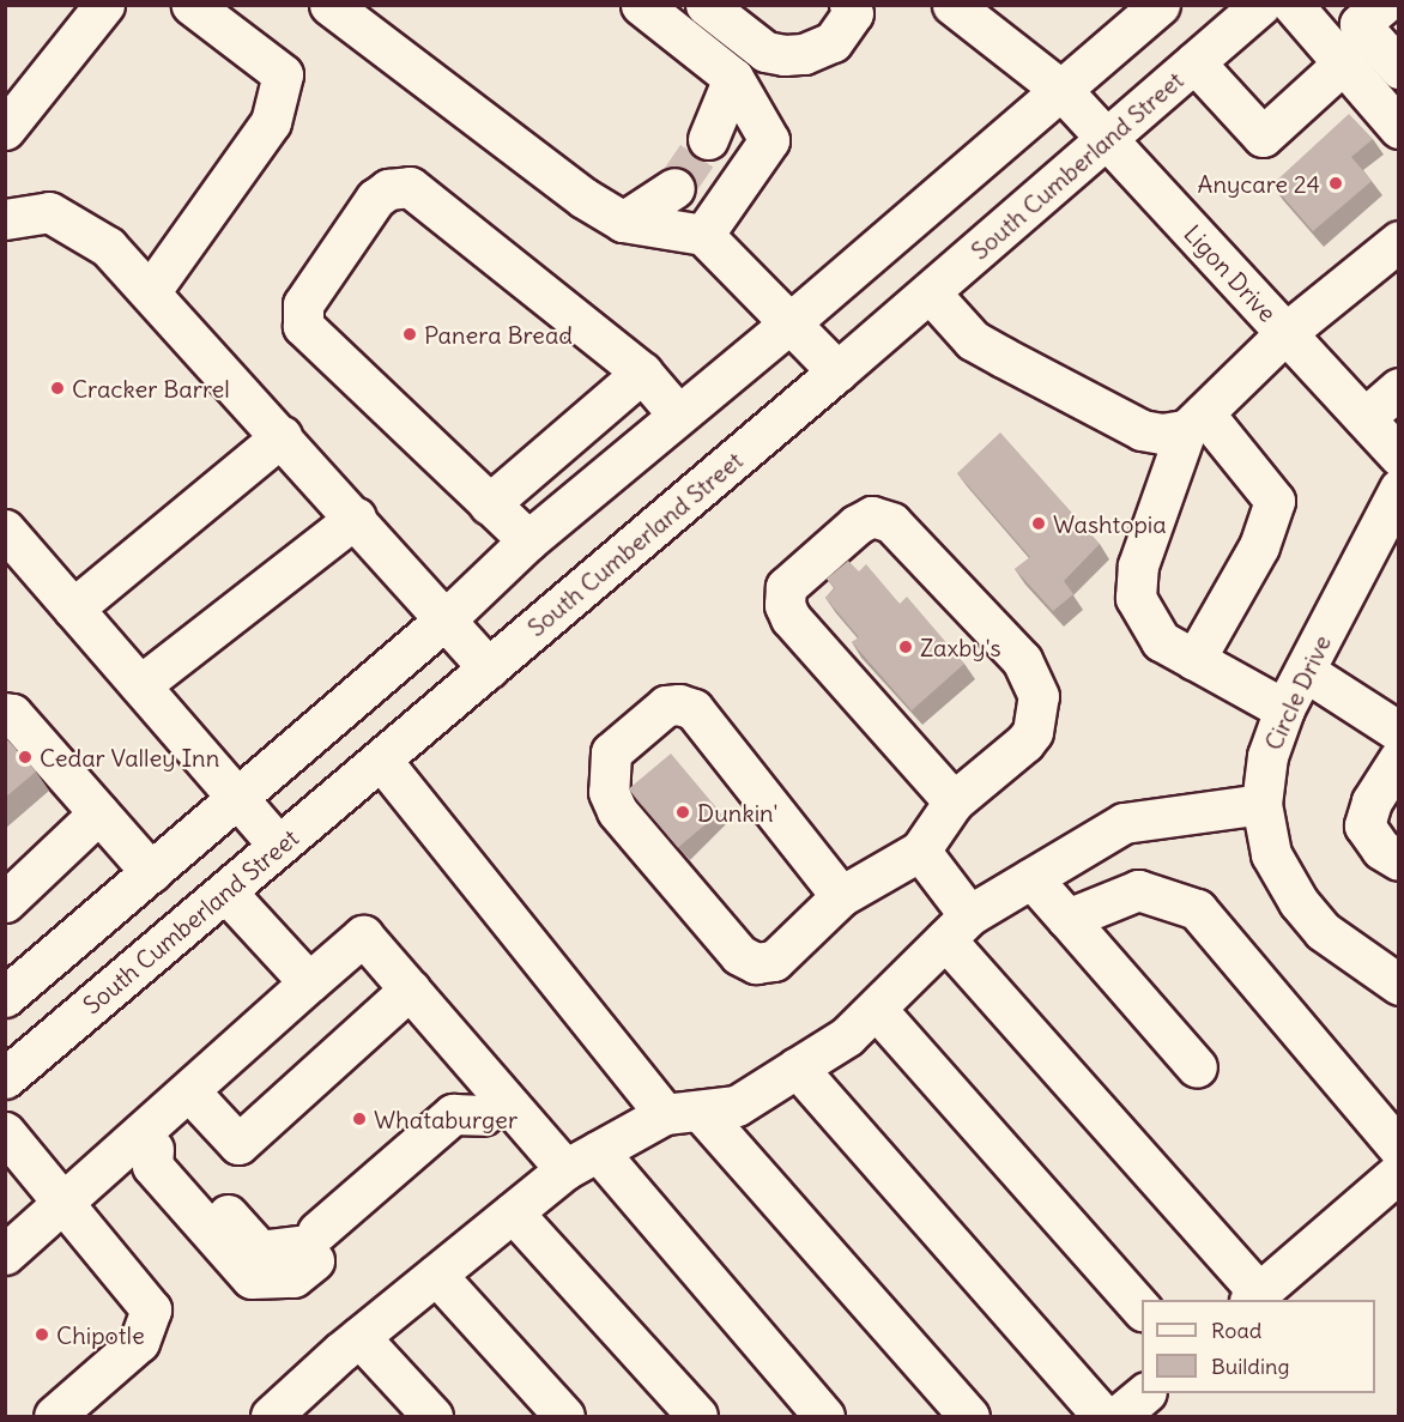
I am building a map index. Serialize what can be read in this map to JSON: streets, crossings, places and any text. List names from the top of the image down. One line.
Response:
{"streets":{"main road":["South Cumberland Street","Ligon Drive","Circle Drive"]},"crossings":[["South Cumberland Street","Ligon Drive"]],"places":["Anycare 24","Panera Bread","Cracker Barrel","Washtopia","Zaxby's","Cedar Valley Inn","Dunkin'","Whataburger","Chipotle"],"legend":["Road","Building"]}
